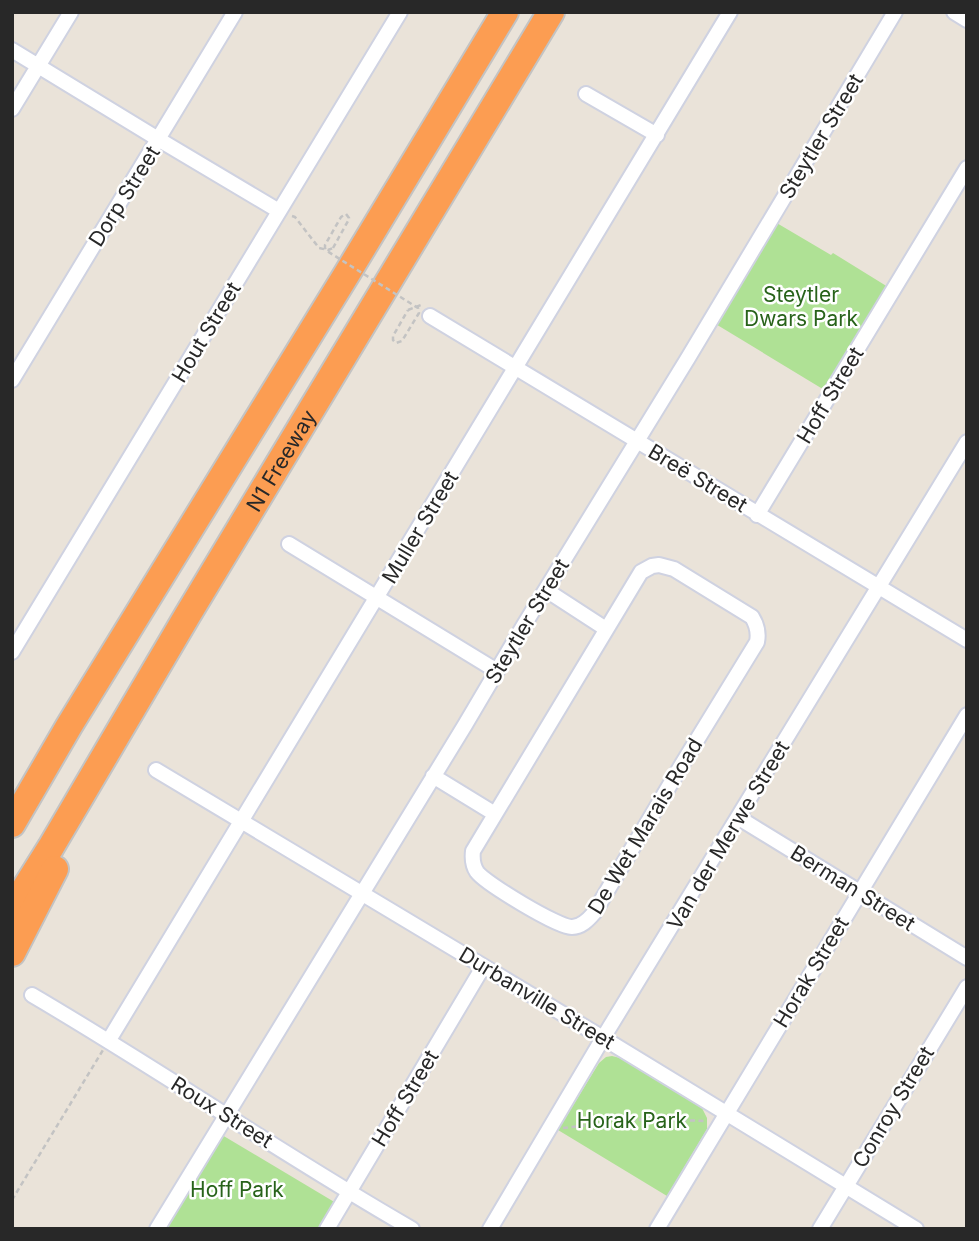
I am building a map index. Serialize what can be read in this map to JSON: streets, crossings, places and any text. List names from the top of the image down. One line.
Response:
{"streets":{"highway":["N1 Freeway"],"street":["Steytler Street","Dorp Street","Hout Street","Hoff Street","Breë Street","Muller Street","De Wet Marais Road","Van der Merwe Street","Berman Street","Horak Street","Durbanville Street","Conroy Street","Roux Street"]},"crossings":[["Steytler Street","Breë Street"],["Steytler Street","Durbanville Street"],["Steytler Street","Roux Street"],["Hoff Street","Breë Street"],["Hoff Street","Durbanville Street"],["Hoff Street","Roux Street"],["Breë Street","Muller Street"],["Breë Street","Van der Merwe Street"],["Muller Street","Durbanville Street"],["Muller Street","Roux Street"],["Van der Merwe Street","Berman Street"],["Van der Merwe Street","Durbanville Street"],["Berman Street","Horak Street"],["Horak Street","Durbanville Street"],["Durbanville Street","Conroy Street"]],"parks":["Steytler Dwars Park","Horak Park","Hoff Park"]}
